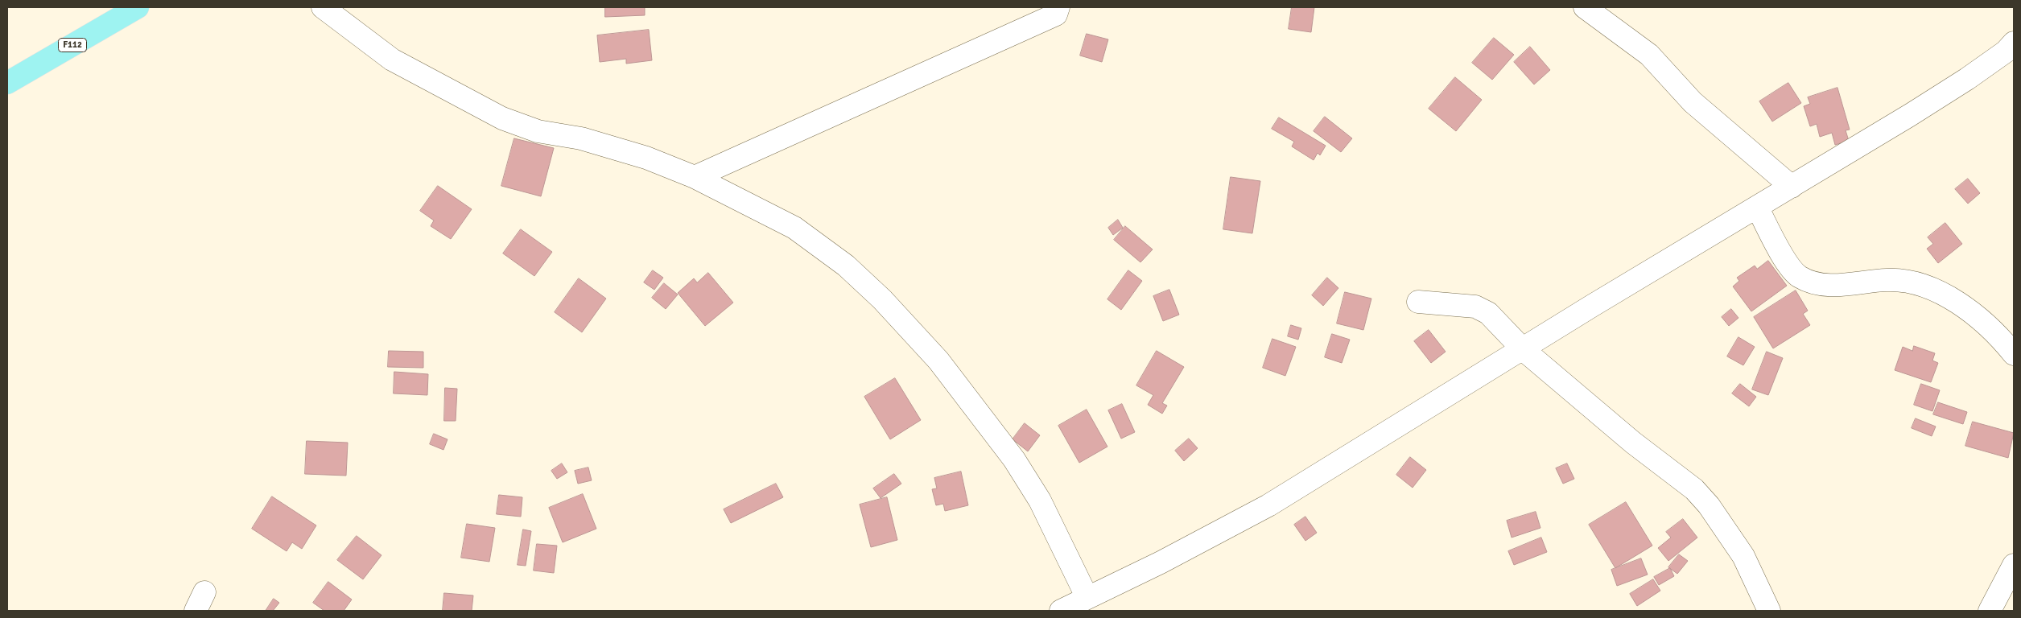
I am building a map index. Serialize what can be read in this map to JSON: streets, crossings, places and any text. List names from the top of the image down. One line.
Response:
{"streets":{"main road":["F112"]}}
